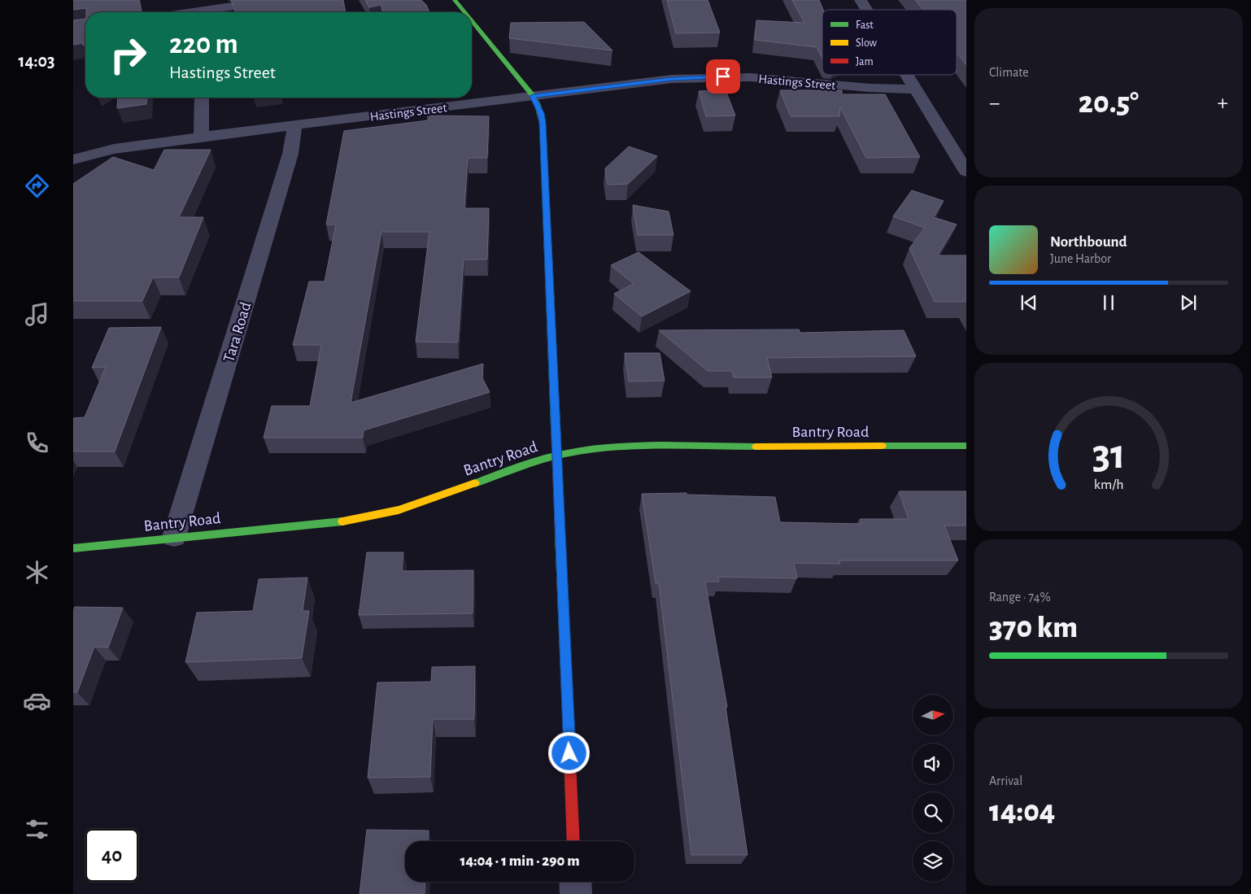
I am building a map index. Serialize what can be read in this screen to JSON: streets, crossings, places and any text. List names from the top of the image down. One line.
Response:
{"streets":{"street":["Hastings Street","Tara Road","Bantry Road"]},"crossings":[["Hastings Street","Tara Road"],["Tara Road","Bantry Road"]],"legend":["Fast","Slow","Jam"],"north":"right","page":{"tabs":"14:03","tile":["Climate",["Range · 74%","370 km"],["Arrival","14:04"]],"turn":["220 m","Hastings Street"],"heat":["−","20.5°","+"],"song":["Northbound","June Harbor"],"limit":"40","trip":"14:04 · 1 min · 290 m","gauge":["31","km/h"]}}
